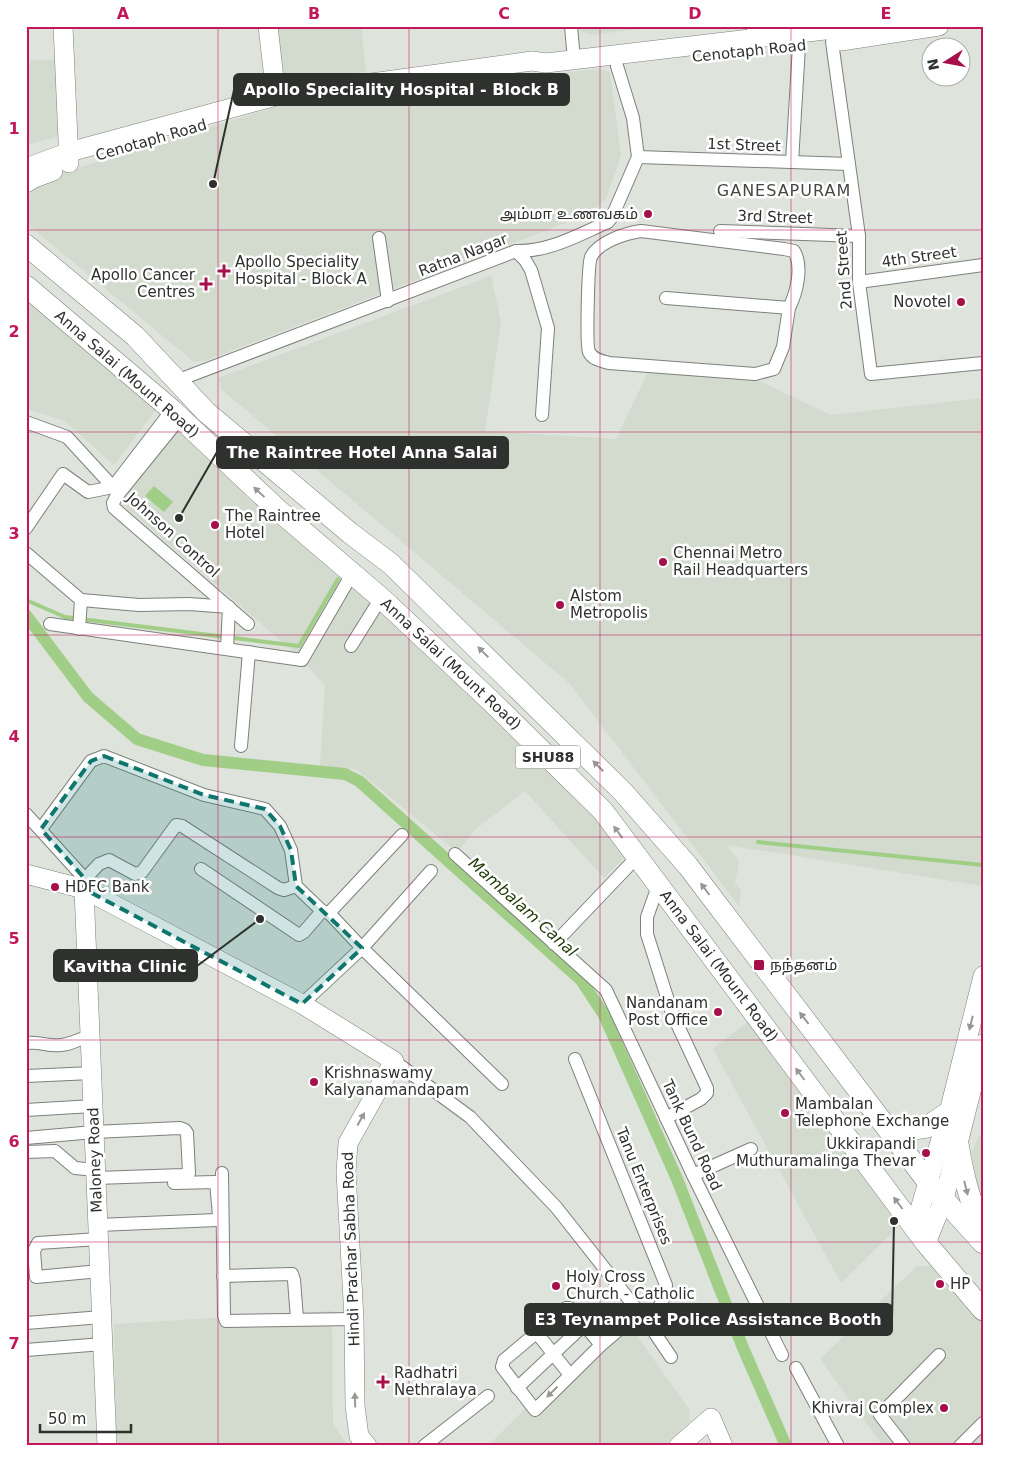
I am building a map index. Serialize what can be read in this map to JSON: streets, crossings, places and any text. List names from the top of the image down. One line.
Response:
{"streets":{"main road":["Anna Salai (Mount Road)","SHU88"],"street":["Cenotaph Road","1st Street","3rd Street","Ratna Nagar","4th Street","2nd Street","Johnson Control","Tank Bund Road","Maloney Road","Tanu Enterprises","Hindi Prachar Sabha Road"]},"crossings":[["Cenotaph Road","2nd Street"],["1st Street","2nd Street"],["3rd Street","2nd Street"],["Ratna Nagar","Anna Salai (Mount Road)"],["4th Street","2nd Street"],["Anna Salai (Mount Road)","Johnson Control"]],"one_way":["Anna Salai (Mount Road)","Hindi Prachar Sabha Road"],"districts":["GANESAPURAM"],"water":["Mambalam Canal"],"places":{"other":["Apollo Speciality Hospital - Block B","அம்மா உணவகம்","Novotel","The Raintree Hotel Anna Salai","The Raintree Hotel","Chennai Metro Rail Headquarters","Alstom Metropolis","HDFC Bank","Kavitha Clinic","Nandanam Post Office","Krishnaswamy Kalyanamandapam","Mambalan Telephone Exchange","Ukkirapandi Muthuramalinga Thevar","E3 Teynampet Police Assistance Booth","HP","Holy Cross Church - Catholic","Khivraj Complex"],"health":["Apollo Speciality Hospital - Block A","Apollo Cancer Centres","Radhatri Nethralaya"],"transit":["நந்தனம்"]},"scale_bar":"50 m","north":"left","grid":{"columns":["A","B","C","D","E"],"rows":["1","2","3","4","5","6","7"]}}
